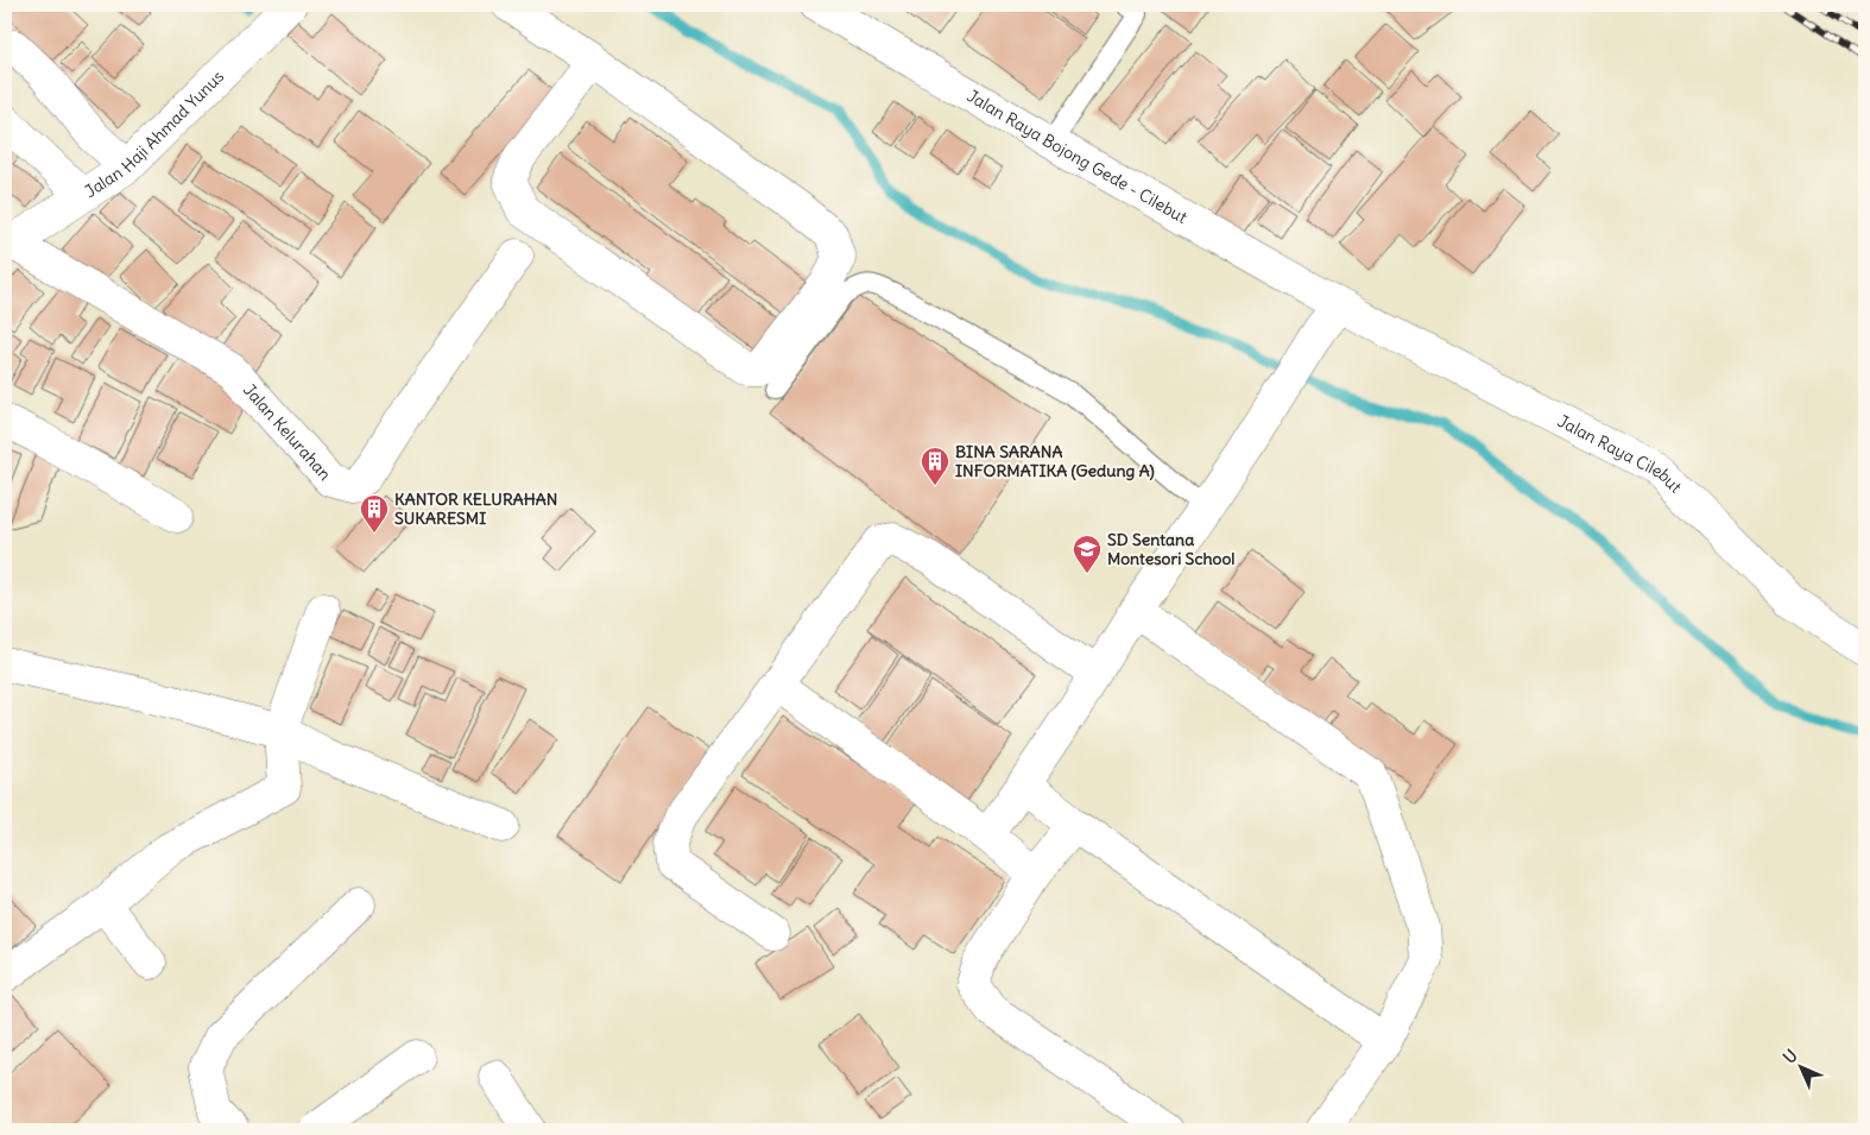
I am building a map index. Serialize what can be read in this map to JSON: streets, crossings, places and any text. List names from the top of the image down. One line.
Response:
{"streets":{"street":["Jalan Haji Ahmad Yunus","Jalan Raya Bojong Gede - Cilebut","Jalan Kelurahan","Jalan Raya Cilebut"]},"crossings":[["Jalan Haji Ahmad Yunus","Jalan Kelurahan"],["Jalan Raya Bojong Gede - Cilebut","Jalan Raya Cilebut"]],"places":{"building":["BINA SARANA INFORMATIKA (Gedung A)","KANTOR KELURAHAN SUKARESMI"],"school or university":["SD Sentana Montesori School"]},"north":"top left"}
